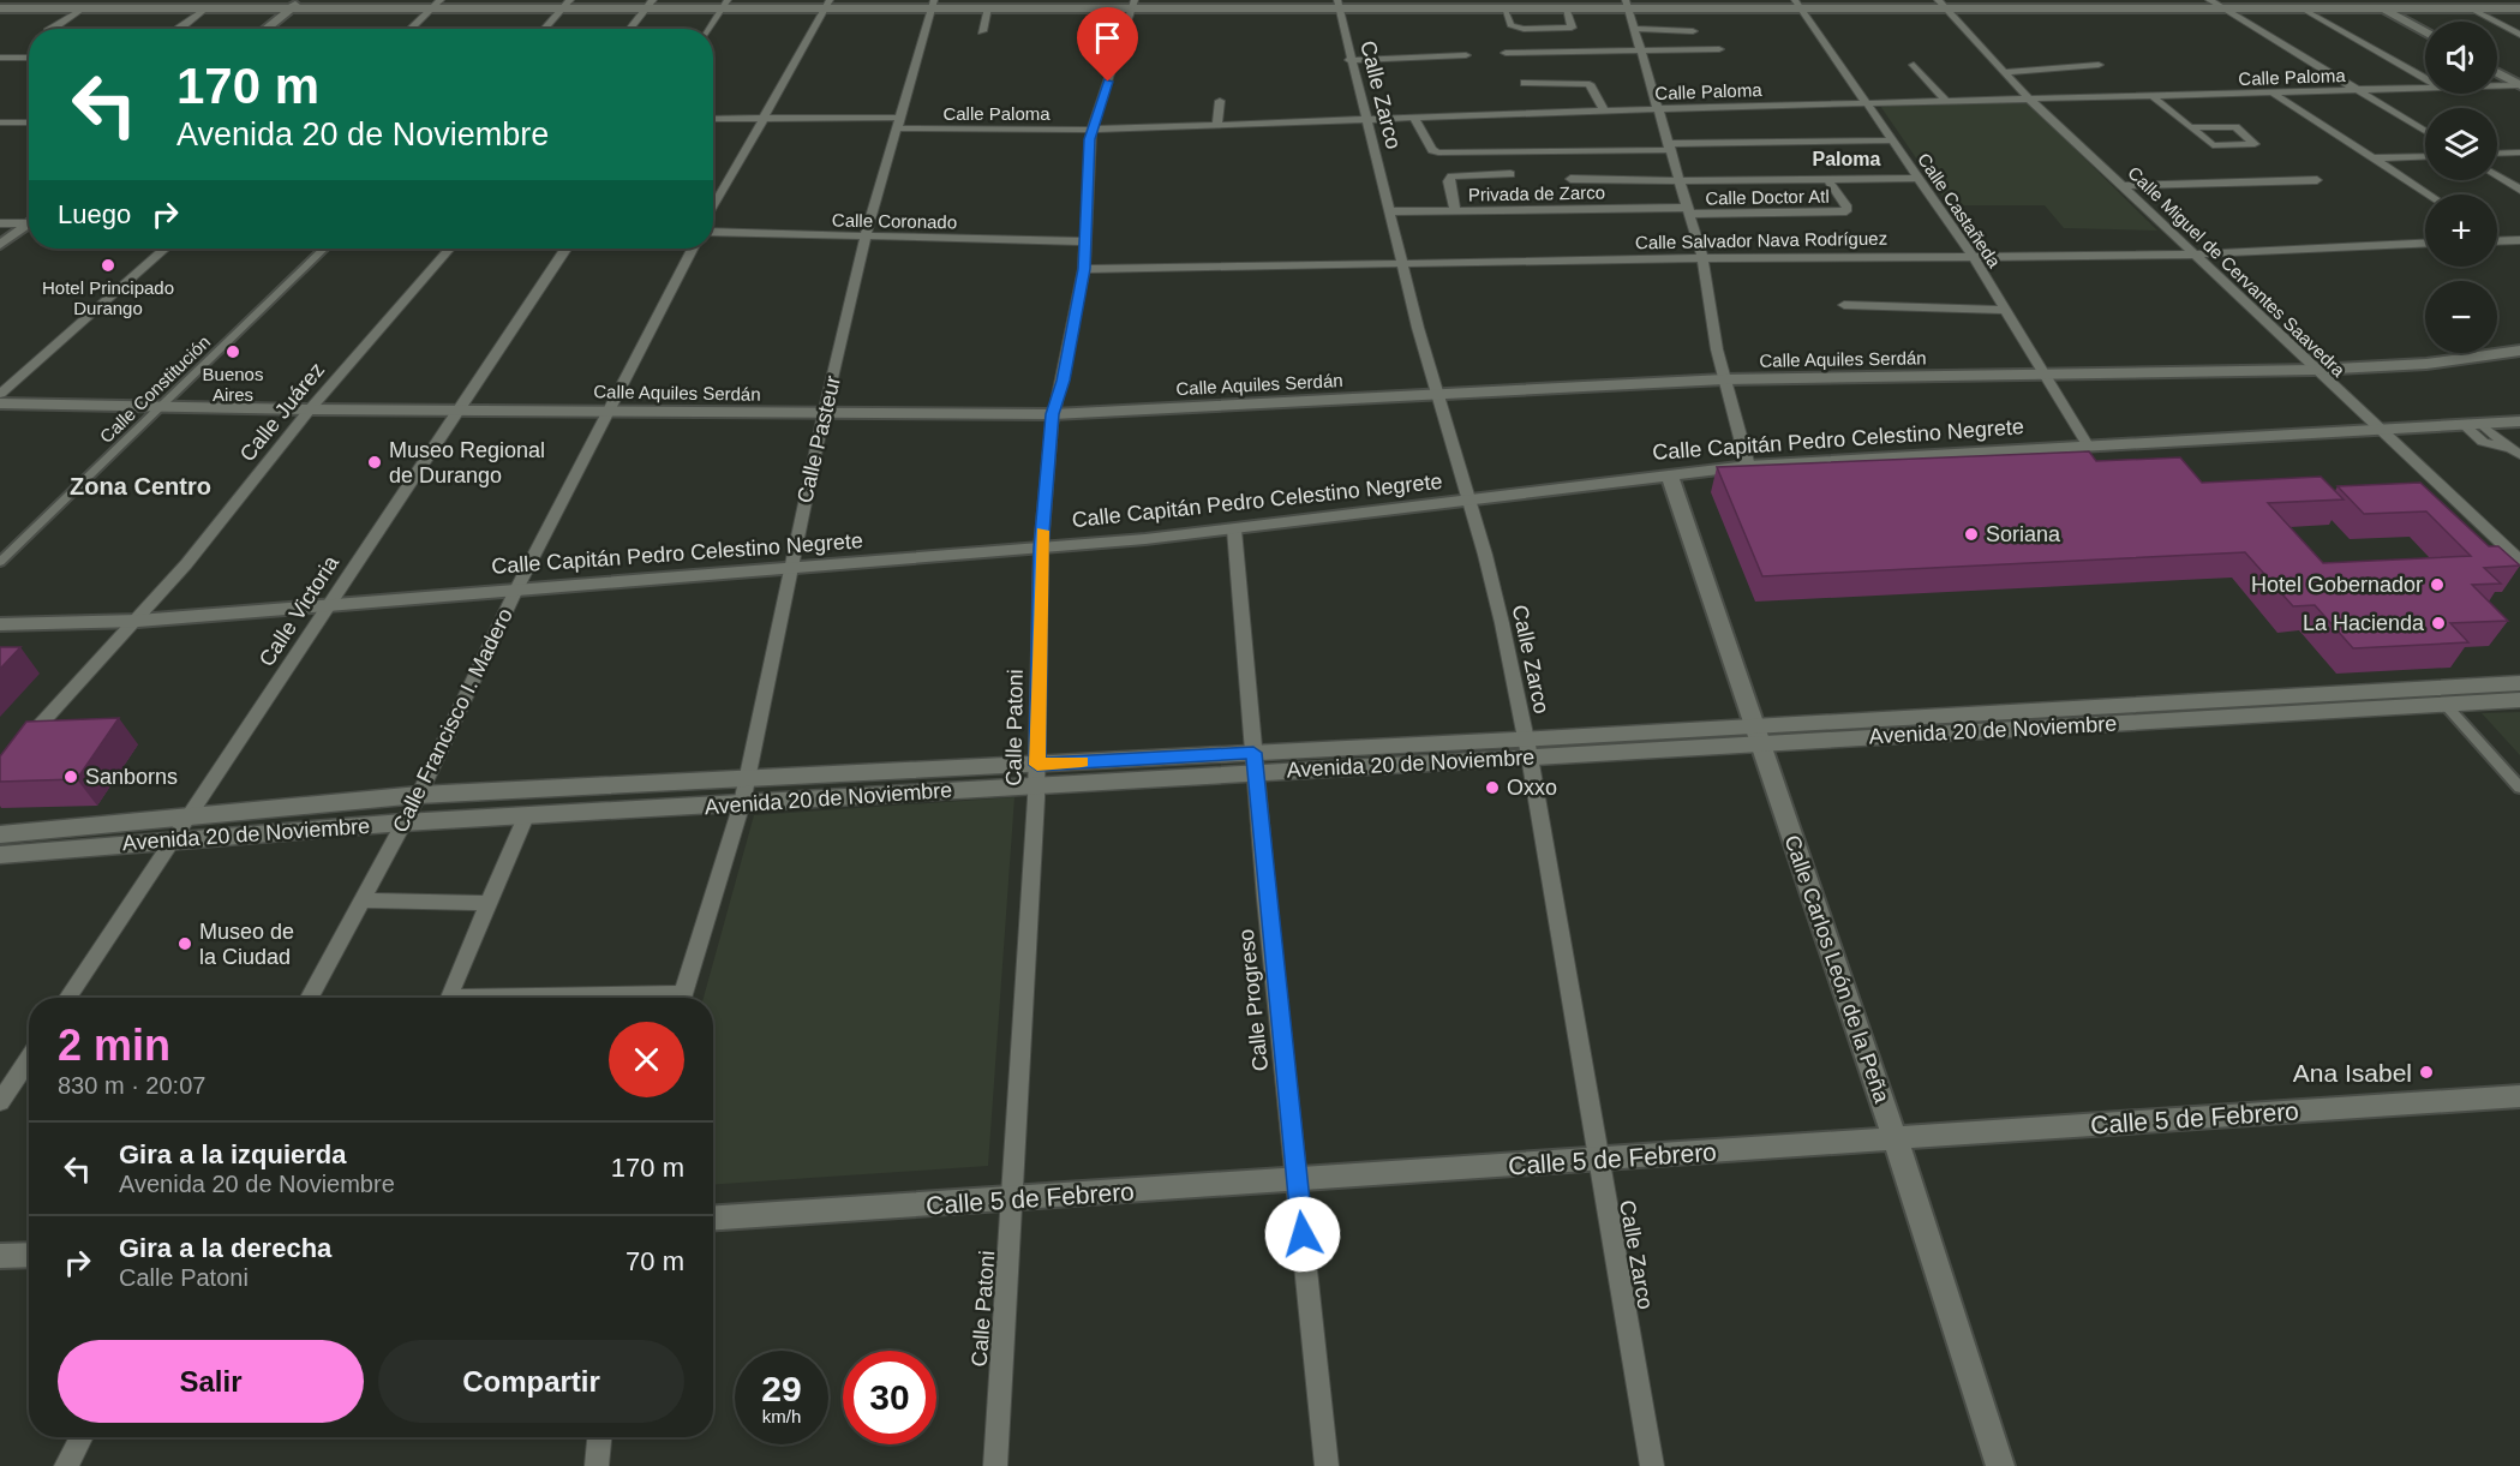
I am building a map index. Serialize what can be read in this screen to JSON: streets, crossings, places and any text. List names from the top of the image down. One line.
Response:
{"streets":{"main road":["Avenida 20 de Noviembre"],"street":["Calle Paloma","Calle Zarco","Privada de Zarco","Calle Doctor Atl","Calle Castañeda","Calle Coronado","Calle Salvador Nava Rodríguez","Calle Miguel de Cervantes Saavedra","Calle Aquiles Serdán","Calle Constitución","Calle Juárez","Calle Pasteur","Calle Capitán Pedro Celestino Negrete","Calle Victoria","Calle Francisco I. Madero","Calle Patoni","Calle Carlos León de la Peña","Calle Progreso","Calle 5 de Febrero"]},"crossings":[["Calle Paloma","Calle Zarco"],["Calle Paloma","Calle Castañeda"],["Calle Paloma","Calle Miguel de Cervantes Saavedra"],["Calle Paloma","Calle Pasteur"],["Calle Paloma","Calle Patoni"],["Calle Zarco","Privada de Zarco"],["Calle Zarco","Calle Salvador Nava Rodríguez"],["Calle Zarco","Calle Aquiles Serdán"],["Calle Zarco","Calle Capitán Pedro Celestino Negrete"],["Calle Zarco","Avenida 20 de Noviembre"],["Calle Zarco","Calle 5 de Febrero"],["Privada de Zarco","Calle Doctor Atl"],["Calle Castañeda","Calle Salvador Nava Rodríguez"],["Calle Castañeda","Calle Aquiles Serdán"],["Calle Castañeda","Calle Capitán Pedro Celestino Negrete"],["Calle Coronado","Calle Pasteur"],["Calle Coronado","Calle Patoni"],["Calle Salvador Nava Rodríguez","Calle Miguel de Cervantes Saavedra"],["Calle Salvador Nava Rodríguez","Calle Patoni"],["Calle Miguel de Cervantes Saavedra","Calle Aquiles Serdán"],["Calle Miguel de Cervantes Saavedra","Calle Capitán Pedro Celestino Negrete"],["Calle Aquiles Serdán","Calle Constitución"],["Calle Aquiles Serdán","Calle Juárez"],["Calle Aquiles Serdán","Calle Pasteur"],["Calle Aquiles Serdán","Calle Victoria"],["Calle Aquiles Serdán","Calle Francisco I. Madero"],["Calle Aquiles Serdán","Calle Patoni"],["Calle Juárez","Calle Capitán Pedro Celestino Negrete"],["Calle Pasteur","Calle Capitán Pedro Celestino Negrete"],["Calle Pasteur","Avenida 20 de Noviembre"],["Calle Capitán Pedro Celestino Negrete","Calle Victoria"],["Calle Capitán Pedro Celestino Negrete","Calle Francisco I. Madero"],["Calle Capitán Pedro Celestino Negrete","Calle Patoni"],["Calle Capitán Pedro Celestino Negrete","Calle Carlos León de la Peña"],["Calle Capitán Pedro Celestino Negrete","Calle Progreso"],["Calle Victoria","Avenida 20 de Noviembre"],["Calle Francisco I. Madero","Avenida 20 de Noviembre"],["Calle Patoni","Avenida 20 de Noviembre"],["Calle Patoni","Calle 5 de Febrero"],["Avenida 20 de Noviembre","Calle Carlos León de la Peña"],["Avenida 20 de Noviembre","Calle Progreso"],["Calle Carlos León de la Peña","Calle 5 de Febrero"],["Calle Progreso","Calle 5 de Febrero"]],"districts":["Paloma","Zona Centro"],"places":["Hotel Principado Durango","Buenos Aires","Museo Regional de Durango","Soriana","Hotel Gobernador","La Hacienda","Sanborns","Oxxo","Museo de la Ciudad","Ana Isabel"],"page":{"map_buttons":["+","−"],"turn":["170 m","Avenida 20 de Noviembre"],"then":"Luego","heading":["2 min","830 m · 20:07"],"list":[{"name":"Gira a la izquierda","note":"Avenida 20 de Noviembre","value":"170 m"},{"name":"Gira a la derecha","note":"Calle Patoni","value":"70 m"}],"buttons":["Salir","Compartir"],"speed":"29 km/h","limit":"30"}}
